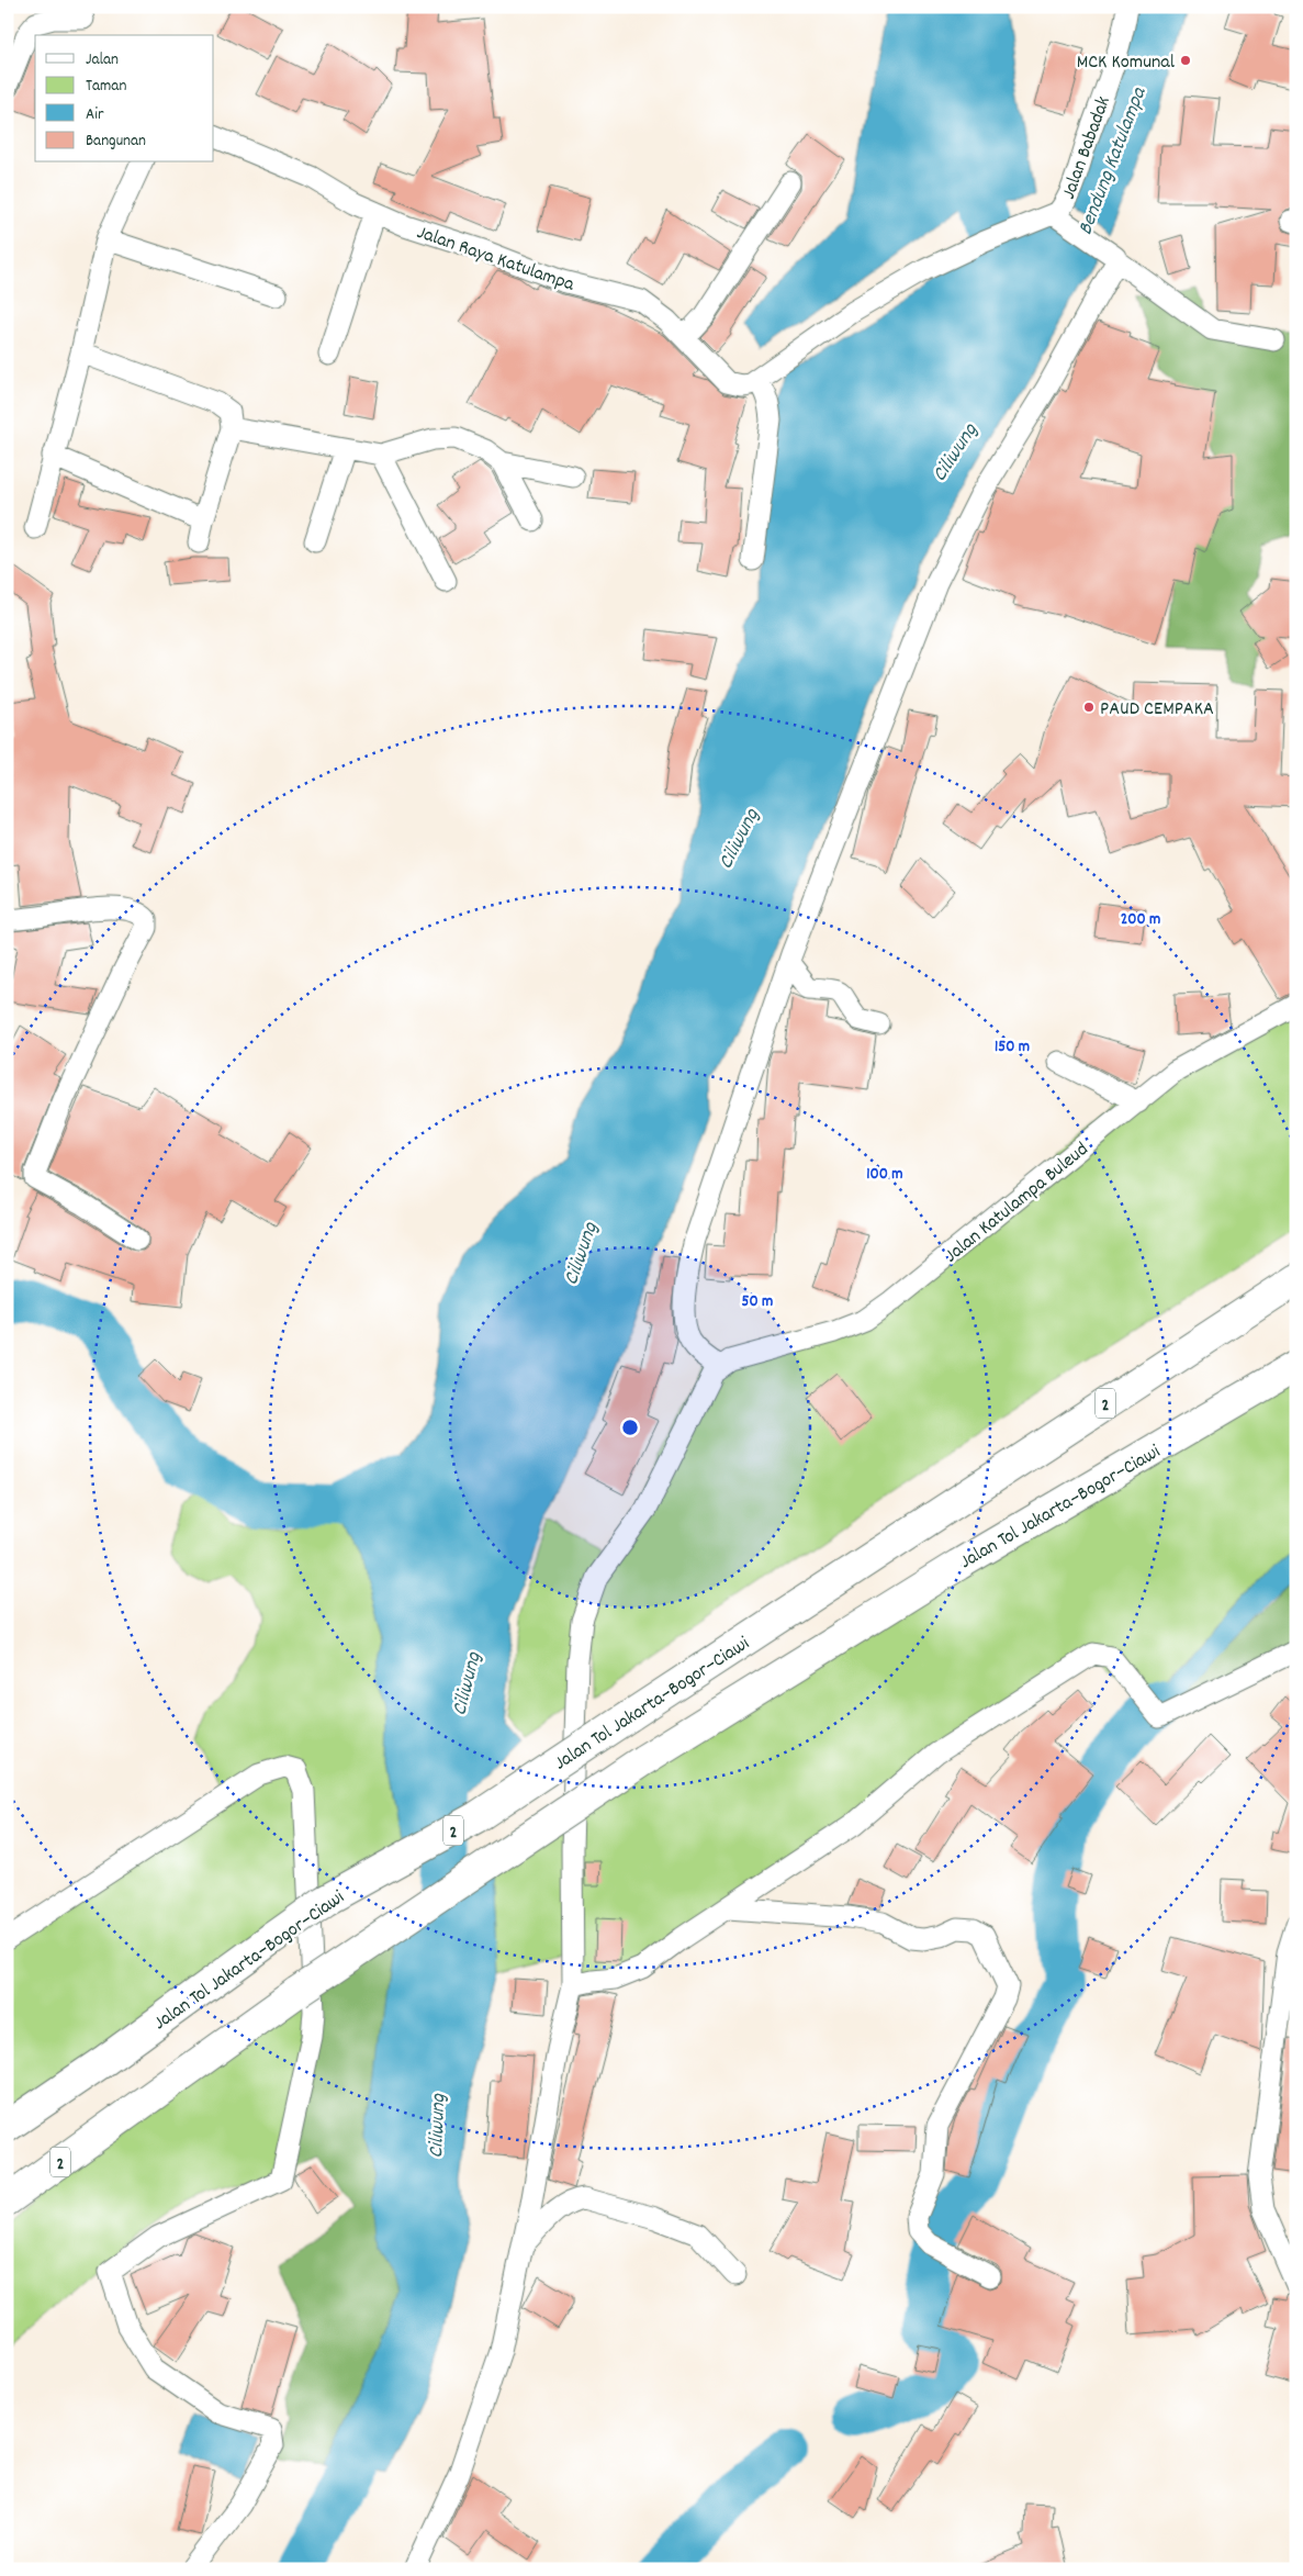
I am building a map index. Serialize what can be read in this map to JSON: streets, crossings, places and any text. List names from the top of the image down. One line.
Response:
{"streets":{"highway":["2","Jalan Tol Jakarta–Bogor–Ciawi"],"street":["Jalan Babadak","Jalan Raya Katulampa","Jalan Katulampa Buleud"]},"water":["Bendung Katulampa","Ciliwung"],"places":["MCK Komunal","PAUD CEMPAKA"],"legend":["Jalan","Taman","Air","Bangunan"],"rings":["200 m","150 m","100 m","50 m"]}
